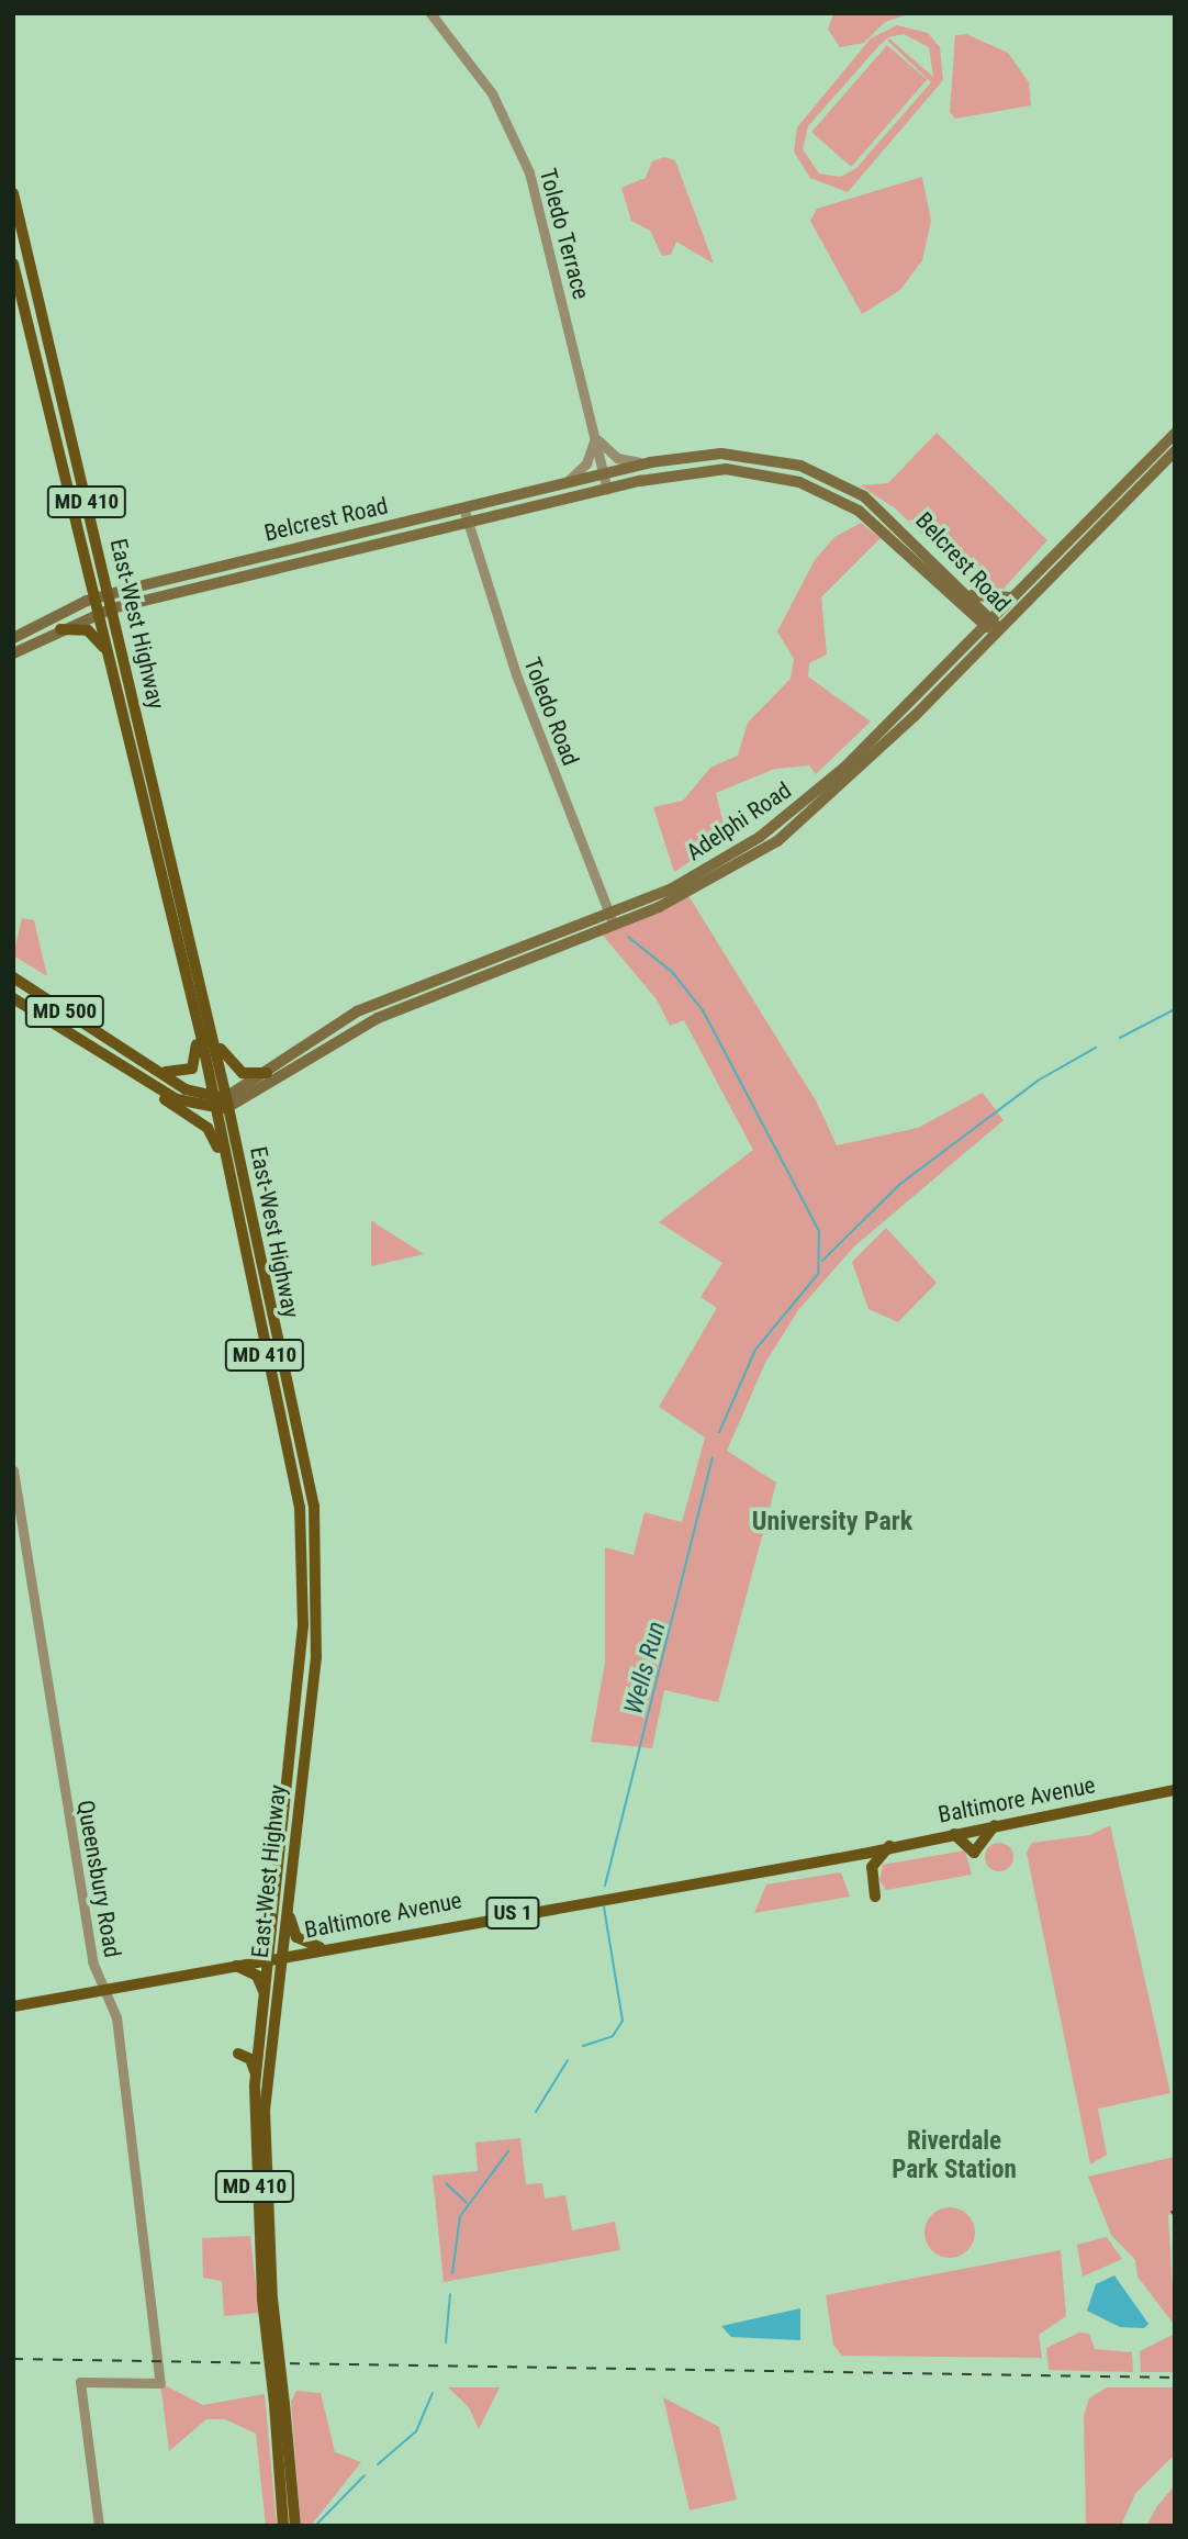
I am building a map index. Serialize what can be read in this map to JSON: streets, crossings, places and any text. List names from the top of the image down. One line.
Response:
{"streets":{"main road":["MD 410","Belcrest Road","East-West Highway","Adelphi Road","MD 500","Baltimore Avenue","US 1"],"street":["Toledo Terrace","Toledo Road","Queensbury Road"]},"crossings":[["Toledo Terrace","Belcrest Road"],["Belcrest Road","East-West Highway"],["Belcrest Road","Toledo Road"],["Belcrest Road","Adelphi Road"],["East-West Highway","Adelphi Road"],["East-West Highway","MD 500"],["East-West Highway","Baltimore Avenue"],["Toledo Road","Adelphi Road"],["Adelphi Road","MD 500"],["Baltimore Avenue","Queensbury Road"]],"districts":["University Park","Riverdale Park Station"],"water":["Wells Run"]}
